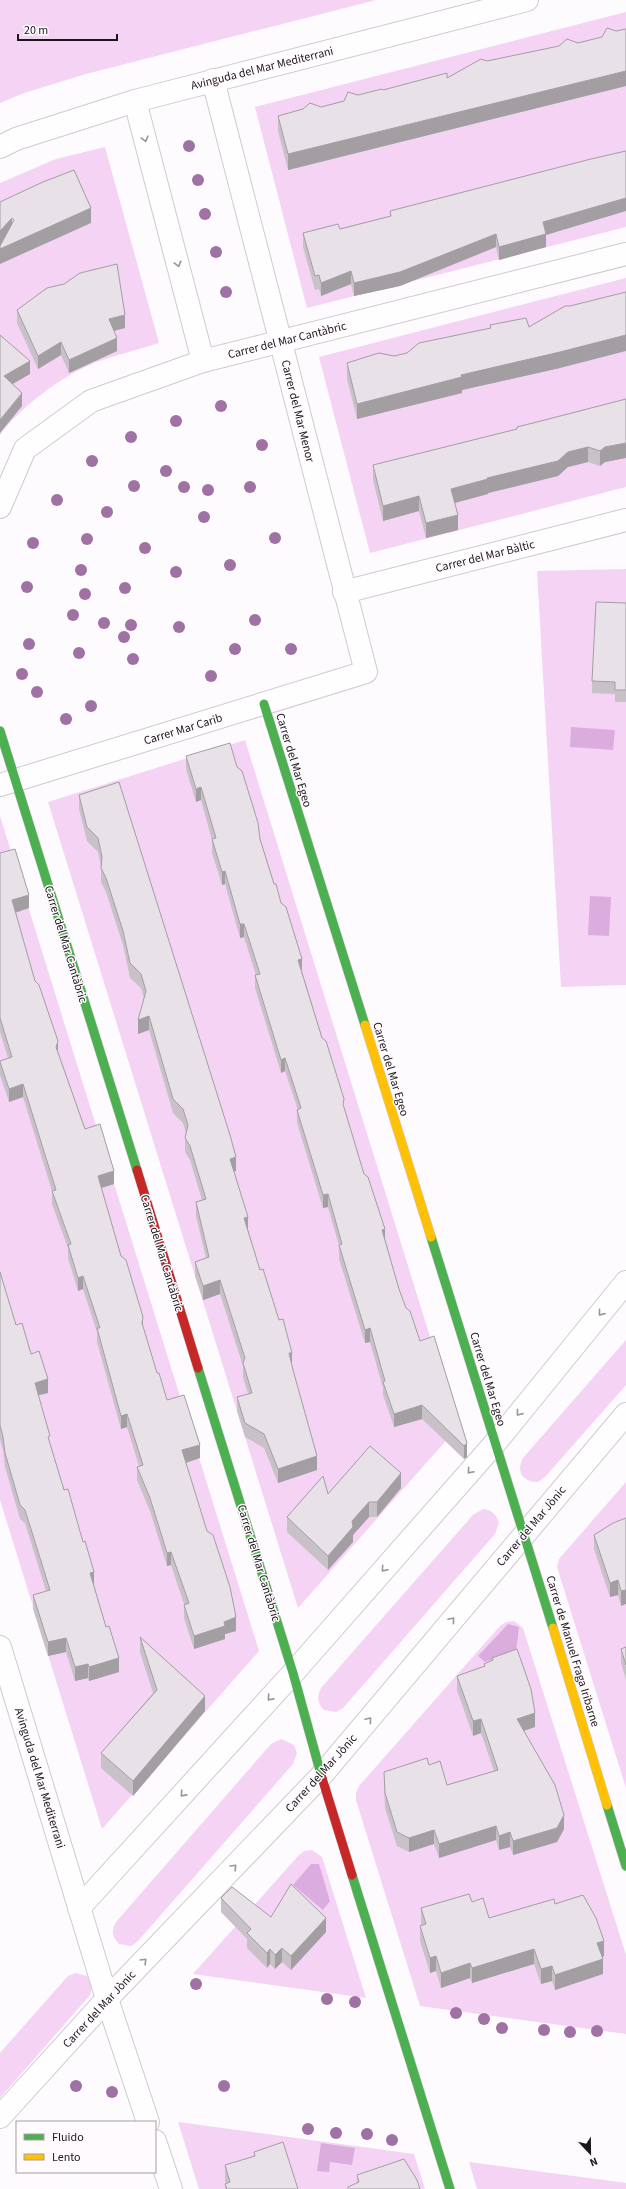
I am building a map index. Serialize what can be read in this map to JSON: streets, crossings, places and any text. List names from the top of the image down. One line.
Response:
{"streets":{"street":["Avinguda del Mar Mediterrani","Carrer del Mar Cantàbric","Carrer del Mar Menor","Carrer del Mar Bàltic","Carrer Mar Carib","Carrer del Mar Egeo","Carrer del Mar Jònic","Carrer de Manuel Fraga Iribarne"]},"crossings":[["Avinguda del Mar Mediterrani","Carrer del Mar Menor"],["Avinguda del Mar Mediterrani","Carrer del Mar Jònic"],["Carrer del Mar Cantàbric","Carrer del Mar Menor"],["Carrer del Mar Cantàbric","Carrer Mar Carib"],["Carrer del Mar Cantàbric","Carrer del Mar Jònic"],["Carrer del Mar Menor","Carrer del Mar Bàltic"],["Carrer del Mar Menor","Carrer Mar Carib"],["Carrer Mar Carib","Carrer del Mar Egeo"],["Carrer del Mar Egeo","Carrer de Manuel Fraga Iribarne"],["Carrer del Mar Jònic","Carrer de Manuel Fraga Iribarne"]],"legend":["Fluido","Lento"],"scale_bar":"20 m","north":"bottom"}
